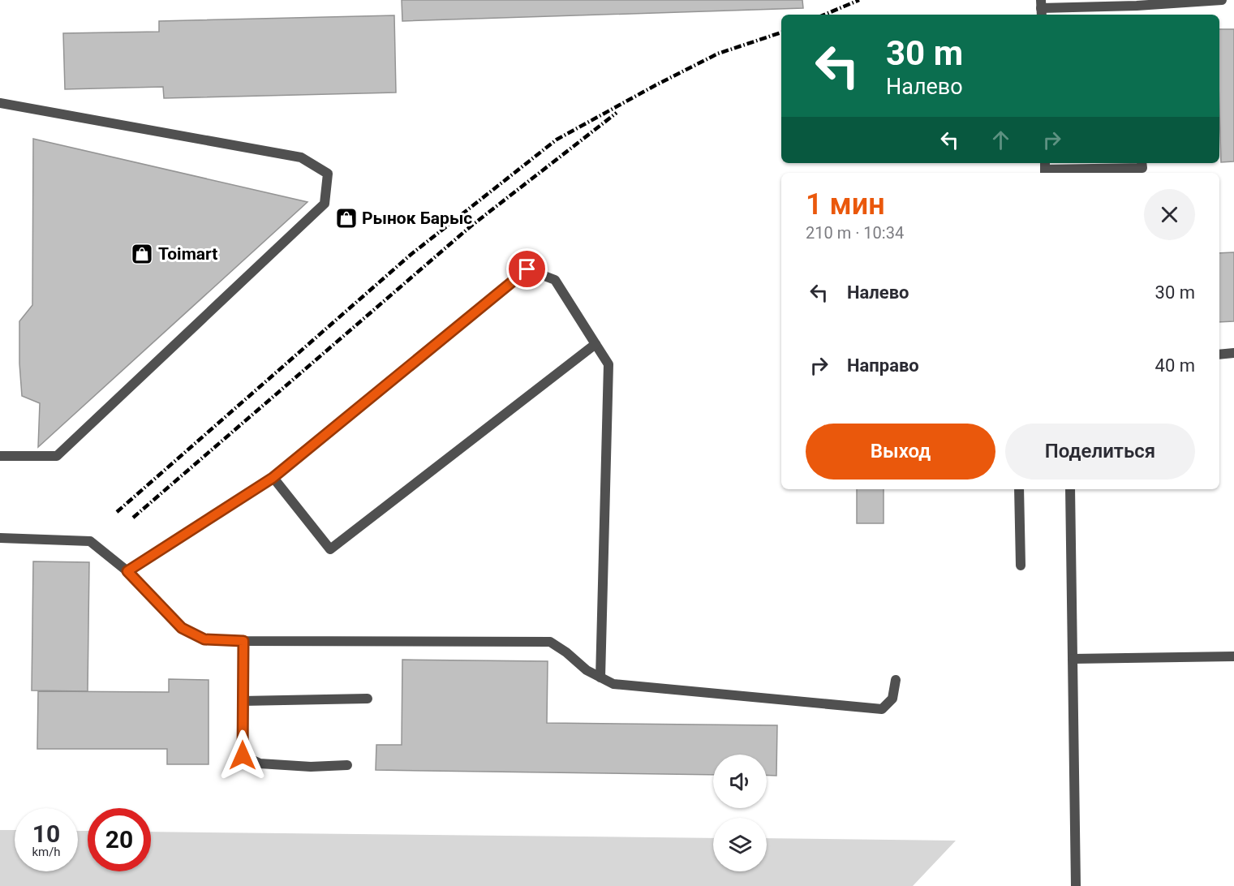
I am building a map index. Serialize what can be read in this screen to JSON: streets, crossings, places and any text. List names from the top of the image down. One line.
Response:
{"places":{"shop":["Рынок Барыс","Toimart"]},"page":{"turn":["30 m","Налево"],"heading":["1 мин","210 m · 10:34"],"list":[{"name":"Налево","value":"30 m"},{"name":"Направо","value":"40 m"}],"buttons":["Выход","Поделиться"],"speed":"10 km/h","limit":"20"}}
